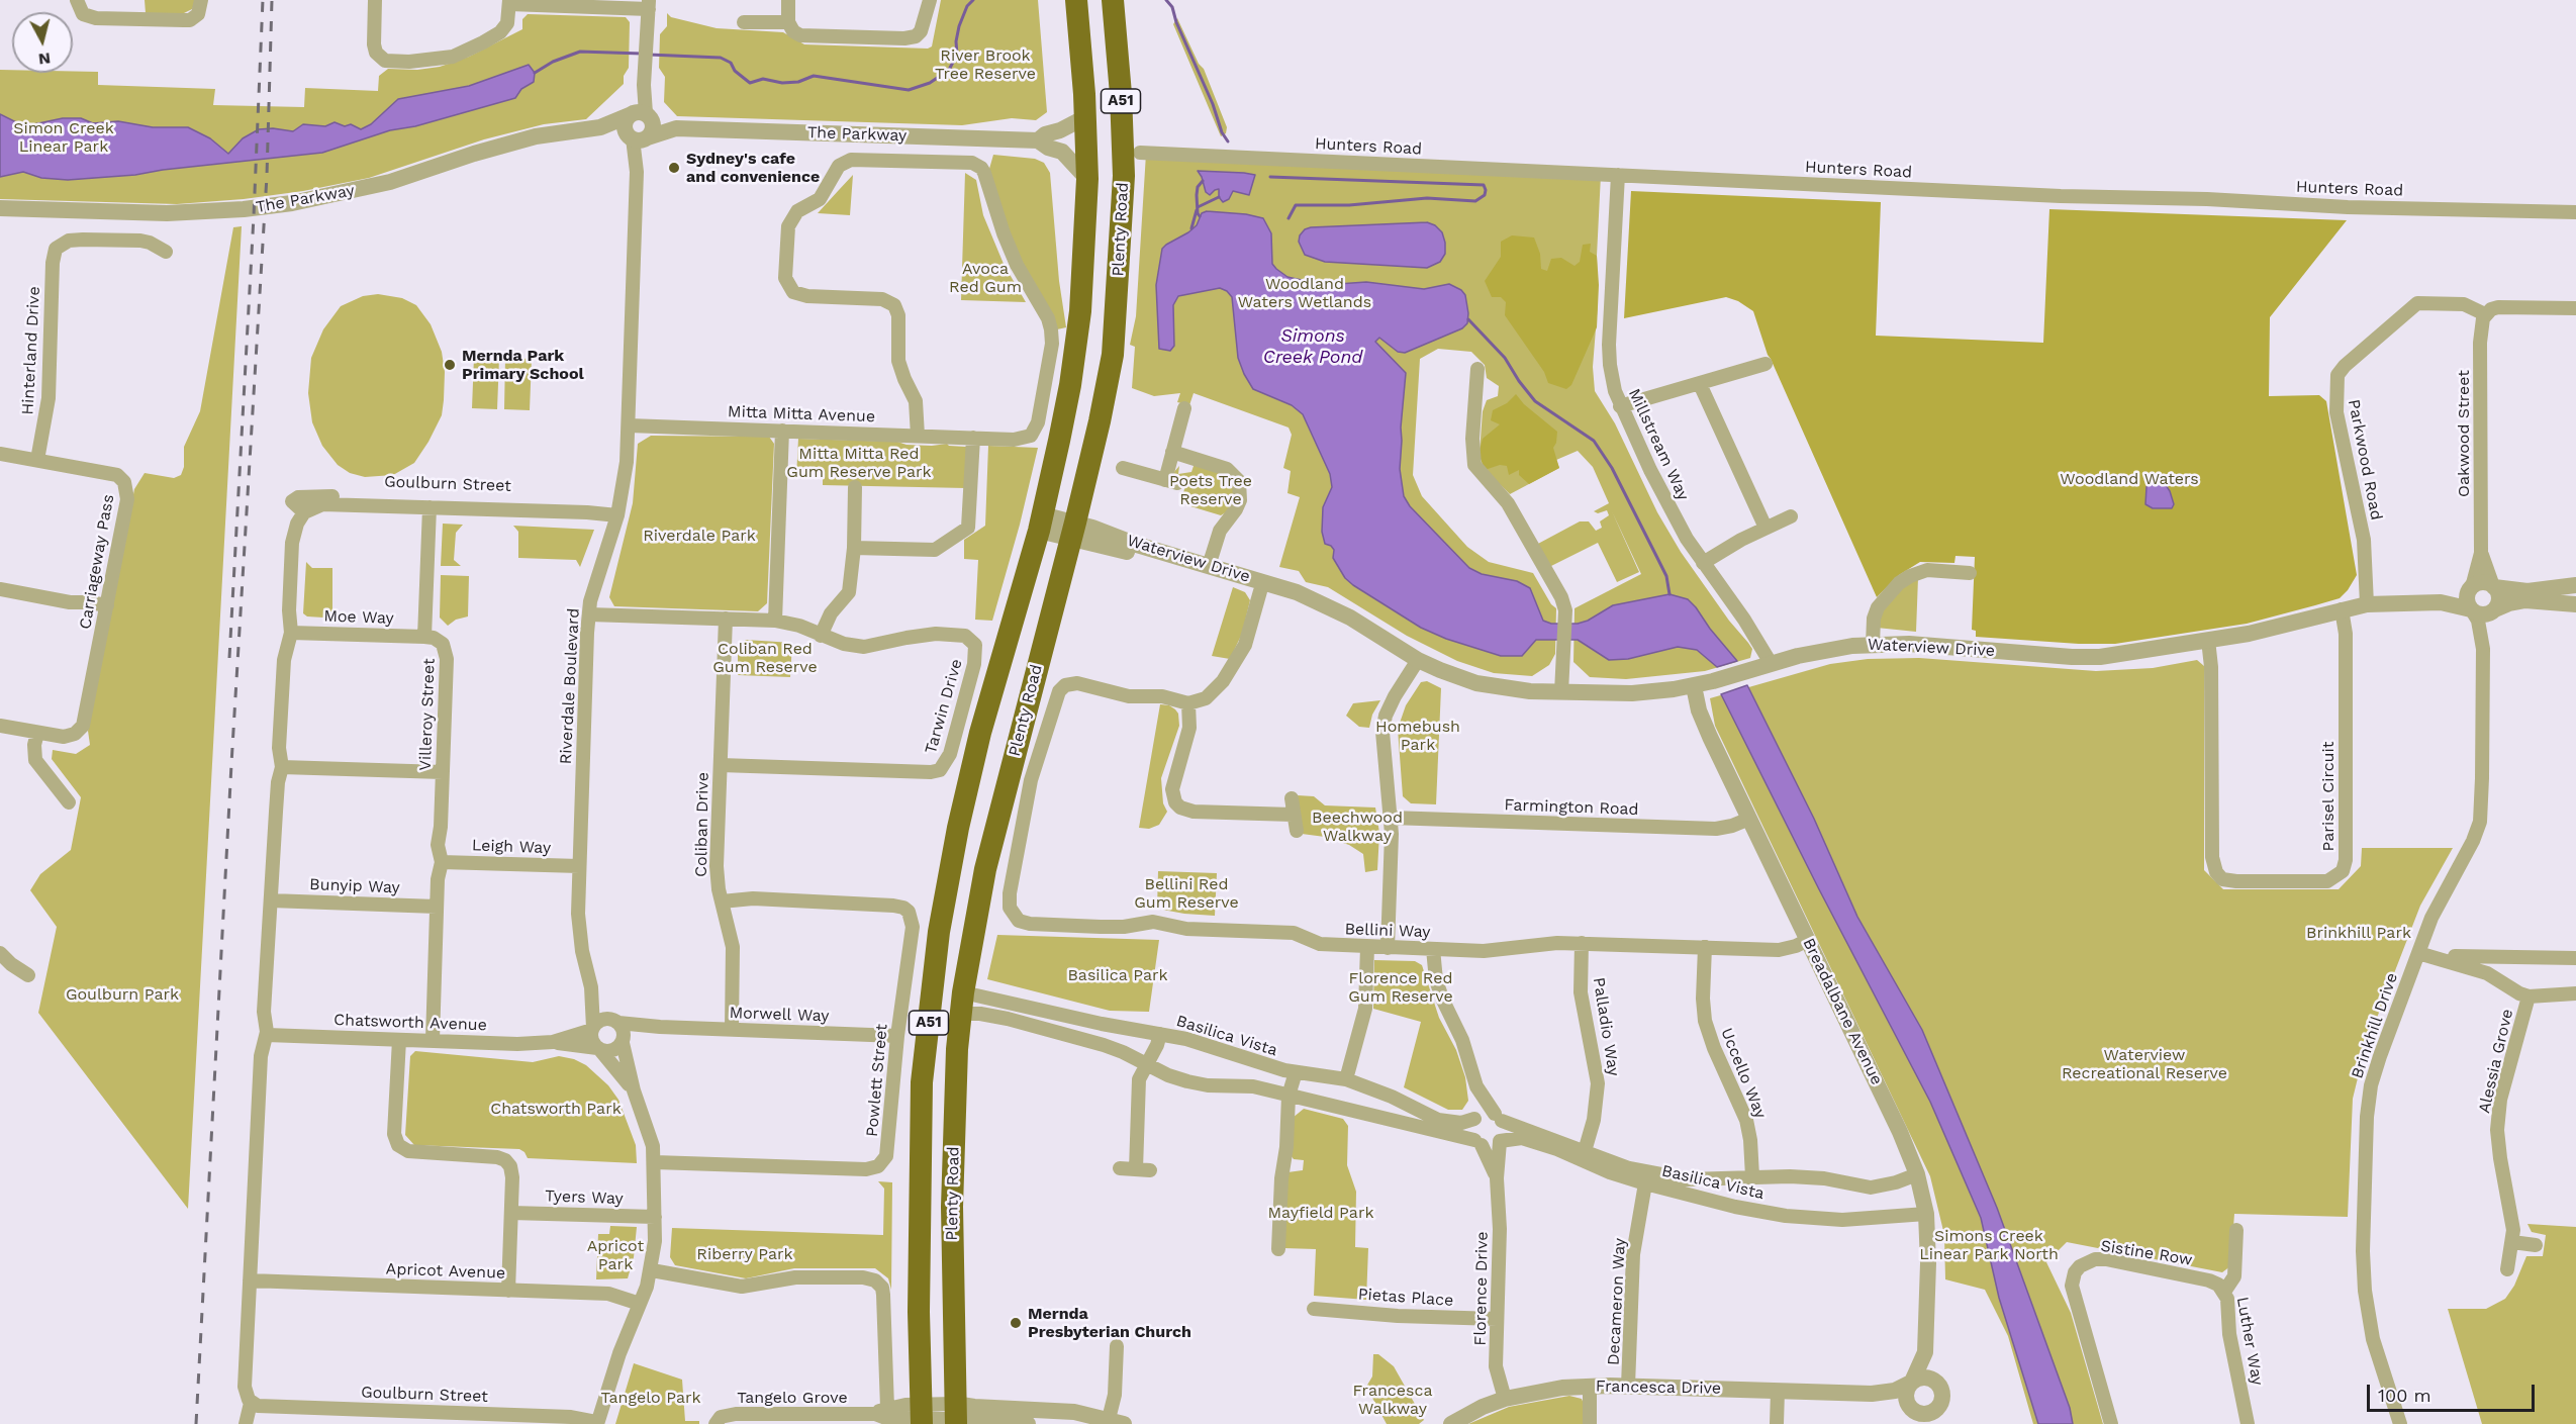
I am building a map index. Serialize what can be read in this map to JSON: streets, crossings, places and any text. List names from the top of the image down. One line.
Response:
{"streets":{"highway":["A51","Plenty Road"],"street":["The Parkway","Hunters Road","Hinterland Drive","Mitta Mitta Avenue","Oakwood Street","Millstream Way","Parkwood Road","Goulburn Street","Waterview Drive","Carriageway Pass","Moe Way","Riverdale Boulevard","Tarwin Drive","Villeroy Street","Parisel Circuit","Farmington Road","Coliban Drive","Leigh Way","Bunyip Way","Bellini Way","Breadalbane Avenue","Morwell Way","Chatsworth Avenue","Brinkhill Drive","Palladio Way","Basilica Vista","Alessia Grove","Uccello Way","Powlett Street","Tyers Way","Sistine Row","Apricot Avenue","Florence Drive","Pietas Place","Decameron Way","Luther Way","Francesca Drive","Tangelo Grove"]},"crossings":[["The Parkway","Plenty Road"],["The Parkway","Riverdale Boulevard"],["Hunters Road","Millstream Way"],["Plenty Road","Waterview Drive"],["Plenty Road","Basilica Vista"],["Plenty Road","Tangelo Grove"],["Hinterland Drive","Carriageway Pass"],["Mitta Mitta Avenue","Riverdale Boulevard"],["Oakwood Street","Parkwood Road"],["Oakwood Street","Waterview Drive"],["Oakwood Street","Brinkhill Drive"],["Millstream Way","Waterview Drive"],["Parkwood Road","Waterview Drive"],["Goulburn Street","Riverdale Boulevard"],["Goulburn Street","Villeroy Street"],["Waterview Drive","Parisel Circuit"],["Waterview Drive","Breadalbane Avenue"],["Waterview Drive","Brinkhill Drive"],["Moe Way","Villeroy Street"],["Riverdale Boulevard","Tarwin Drive"],["Riverdale Boulevard","Leigh Way"],["Riverdale Boulevard","Morwell Way"],["Riverdale Boulevard","Chatsworth Avenue"],["Tarwin Drive","Coliban Drive"],["Villeroy Street","Leigh Way"],["Villeroy Street","Bunyip Way"],["Villeroy Street","Chatsworth Avenue"],["Farmington Road","Breadalbane Avenue"],["Coliban Drive","Morwell Way"],["Coliban Drive","Powlett Street"],["Bellini Way","Breadalbane Avenue"],["Bellini Way","Palladio Way"],["Bellini Way","Uccello Way"],["Breadalbane Avenue","Basilica Vista"],["Breadalbane Avenue","Francesca Drive"],["Morwell Way","Chatsworth Avenue"],["Morwell Way","Powlett Street"],["Palladio Way","Basilica Vista"],["Basilica Vista","Uccello Way"],["Basilica Vista","Florence Drive"],["Basilica Vista","Decameron Way"],["Sistine Row","Luther Way"],["Florence Drive","Pietas Place"],["Florence Drive","Francesca Drive"],["Decameron Way","Francesca Drive"]],"water":["Simons Creek Pond"],"parks":["River Brook Tree Reserve","Simon Creek Linear Park","Avoca Red Gum","Woodland Waters Wetlands","Mitta Mitta Red Gum Reserve Park","Woodland Waters","Poets Tree Reserve","Riverdale Park","Coliban Red Gum Reserve","Homebush Park","Beechwood Walkway","Bellini Red Gum Reserve","Brinkhill Park","Basilica Park","Florence Red Gum Reserve","Goulburn Park","Waterview Recreational Reserve","Chatsworth Park","Mayfield Park","Simons Creek Linear Park North","Apricot Park","Riberry Park","Francesca Walkway","Tangelo Park"],"places":["Sydney's cafe and convenience","Mernda Park Primary School","Mernda Presbyterian Church"],"scale_bar":"100 m","north":"bottom"}
